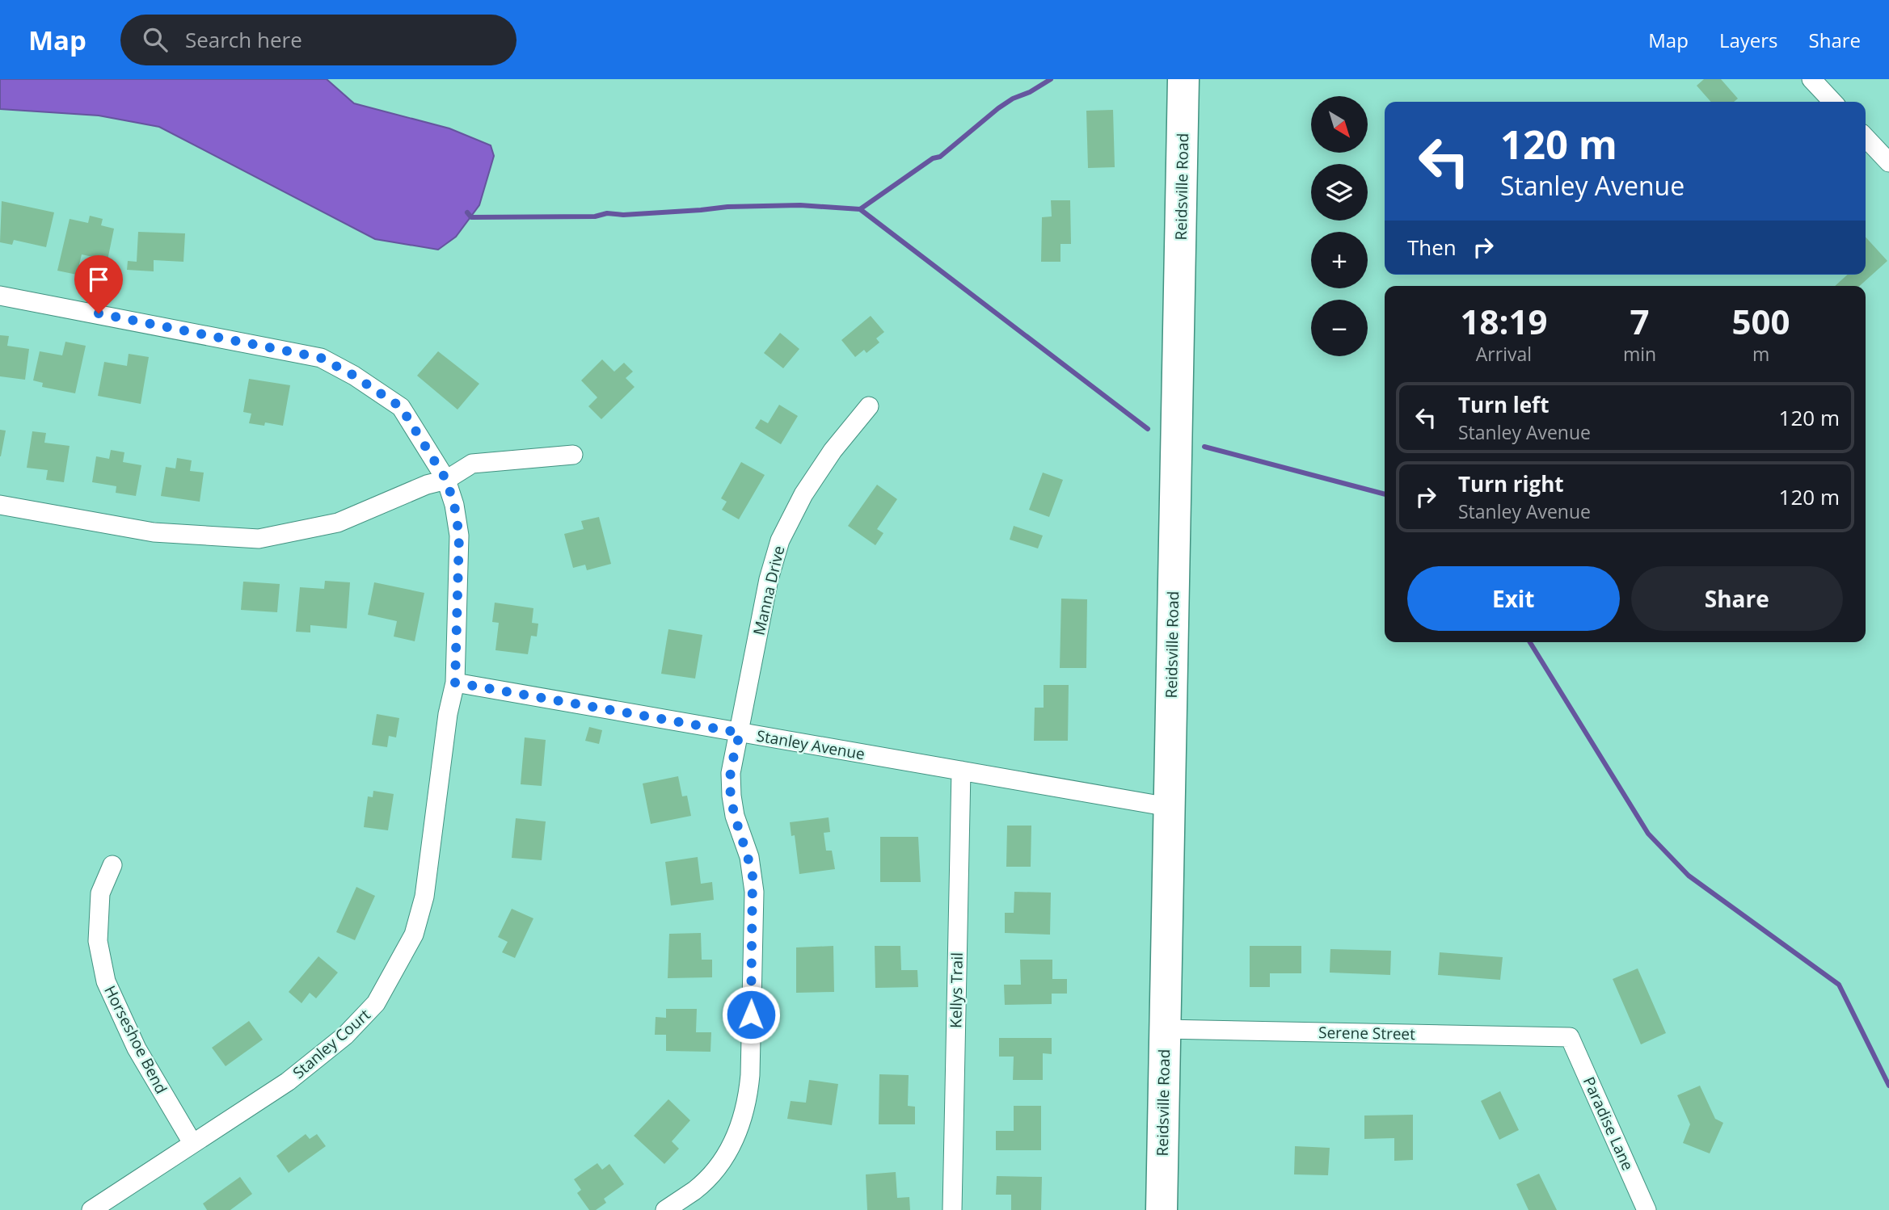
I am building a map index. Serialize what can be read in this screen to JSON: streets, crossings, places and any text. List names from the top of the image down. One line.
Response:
{"streets":{"highway":["Reidsville Road"],"street":["Manna Drive","Stanley Avenue","Kellys Trail","Serene Street","Horseshoe Bend","Stanley Court","Paradise Lane"]},"crossings":[["Reidsville Road","Stanley Avenue"],["Reidsville Road","Serene Street"],["Manna Drive","Stanley Avenue"],["Stanley Avenue","Kellys Trail"],["Stanley Avenue","Stanley Court"],["Serene Street","Paradise Lane"],["Horseshoe Bend","Stanley Court"]],"north":"bottom right","page":{"header":"Map","search":"Search here","nav":["Map","Layers","Share"],"map_buttons":["+","−"],"turn":["120 m","Stanley Avenue"],"then":"Then","eta":["18:19","Arrival","7","min","500","m"],"list":[{"name":"Turn left","note":"Stanley Avenue","value":"120 m"},{"name":"Turn right","note":"Stanley Avenue","value":"120 m"}],"buttons":["Exit","Share"]}}
